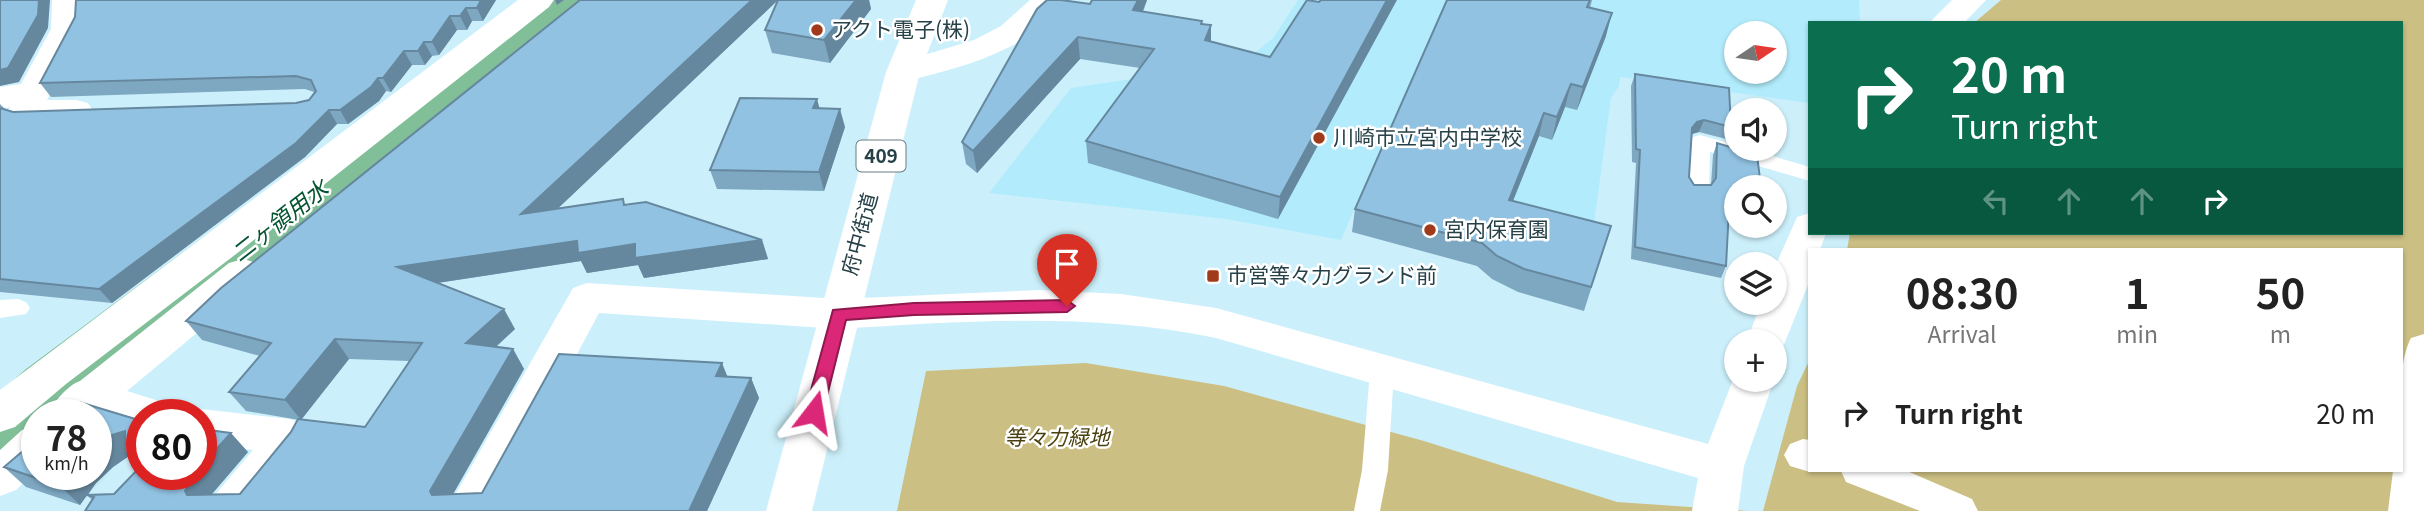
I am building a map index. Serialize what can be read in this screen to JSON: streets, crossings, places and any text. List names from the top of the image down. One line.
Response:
{"streets":{"main road":["409","府中街道"]},"water":["二ヶ領用水"],"parks":["等々力緑地"],"places":{"other":["アクト電子(株)","川崎市立宮内中学校","宮内保育園"],"transit":["市営等々力グランド前"]},"north":"right","page":{"map_buttons":"+","turn":["20 m","Turn right"],"eta":["08:30","Arrival","1","min","50","m"],"list":[{"name":"Turn right","value":"20 m"}],"speed":"78 km/h","limit":"80"}}
